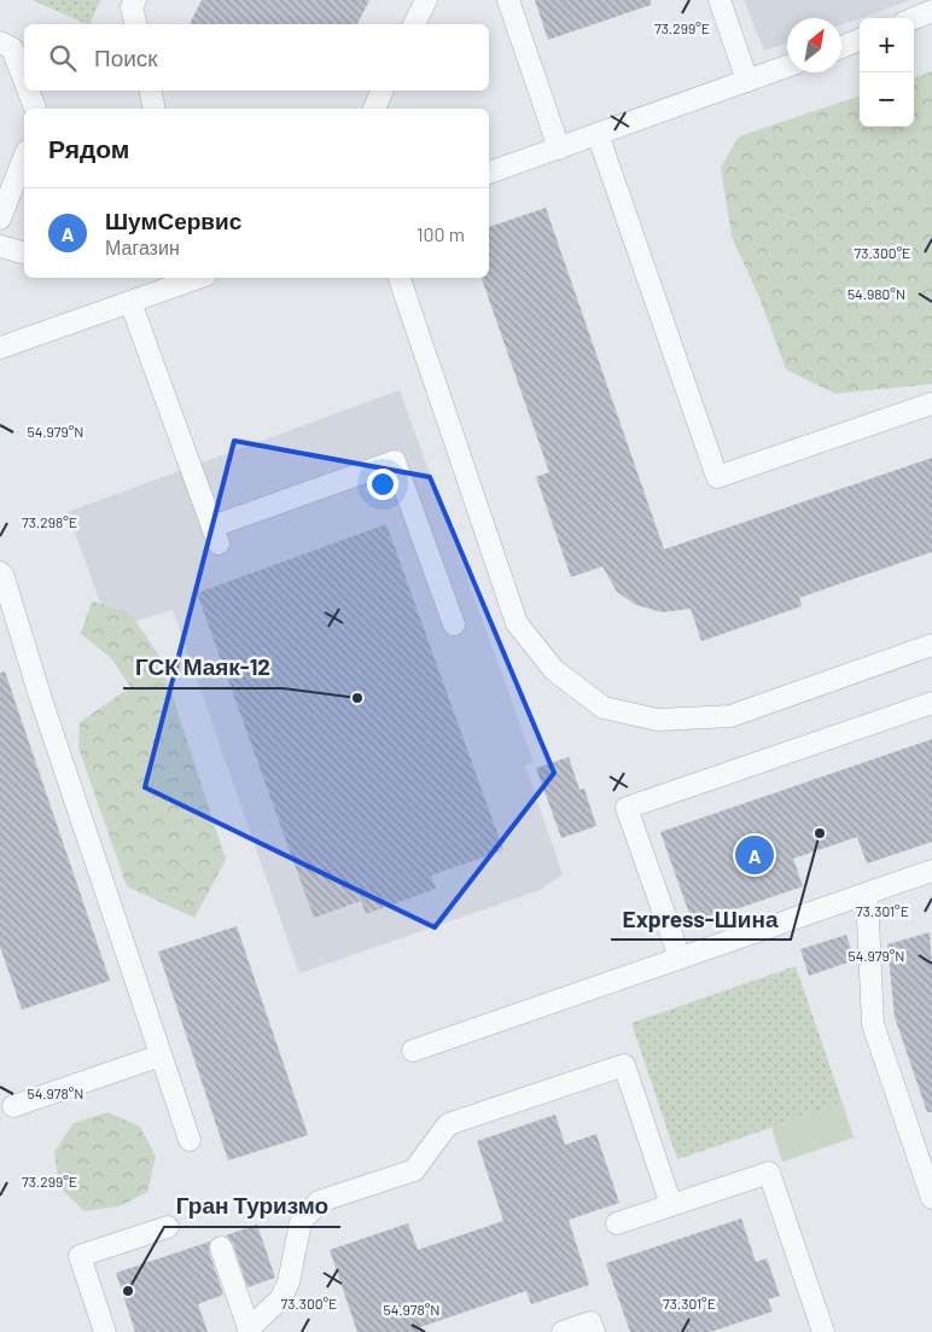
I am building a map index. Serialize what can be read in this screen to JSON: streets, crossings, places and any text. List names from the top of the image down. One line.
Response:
{"places":["ГСК Маяк-12","Express-Шина","Гран Туризмо"],"north":"top right","page":{"map_buttons":["+","−"],"search":"Поиск","heading":"Рядом","list":[{"mark":"A","name":"ШумСервис","note":"Магазин","value":"100 m"}],"pins":"A"},"coordinates":["73.299°E","73.300°E","54.980°N","54.979°N","73.298°E","73.301°E","54.978°N"]}
